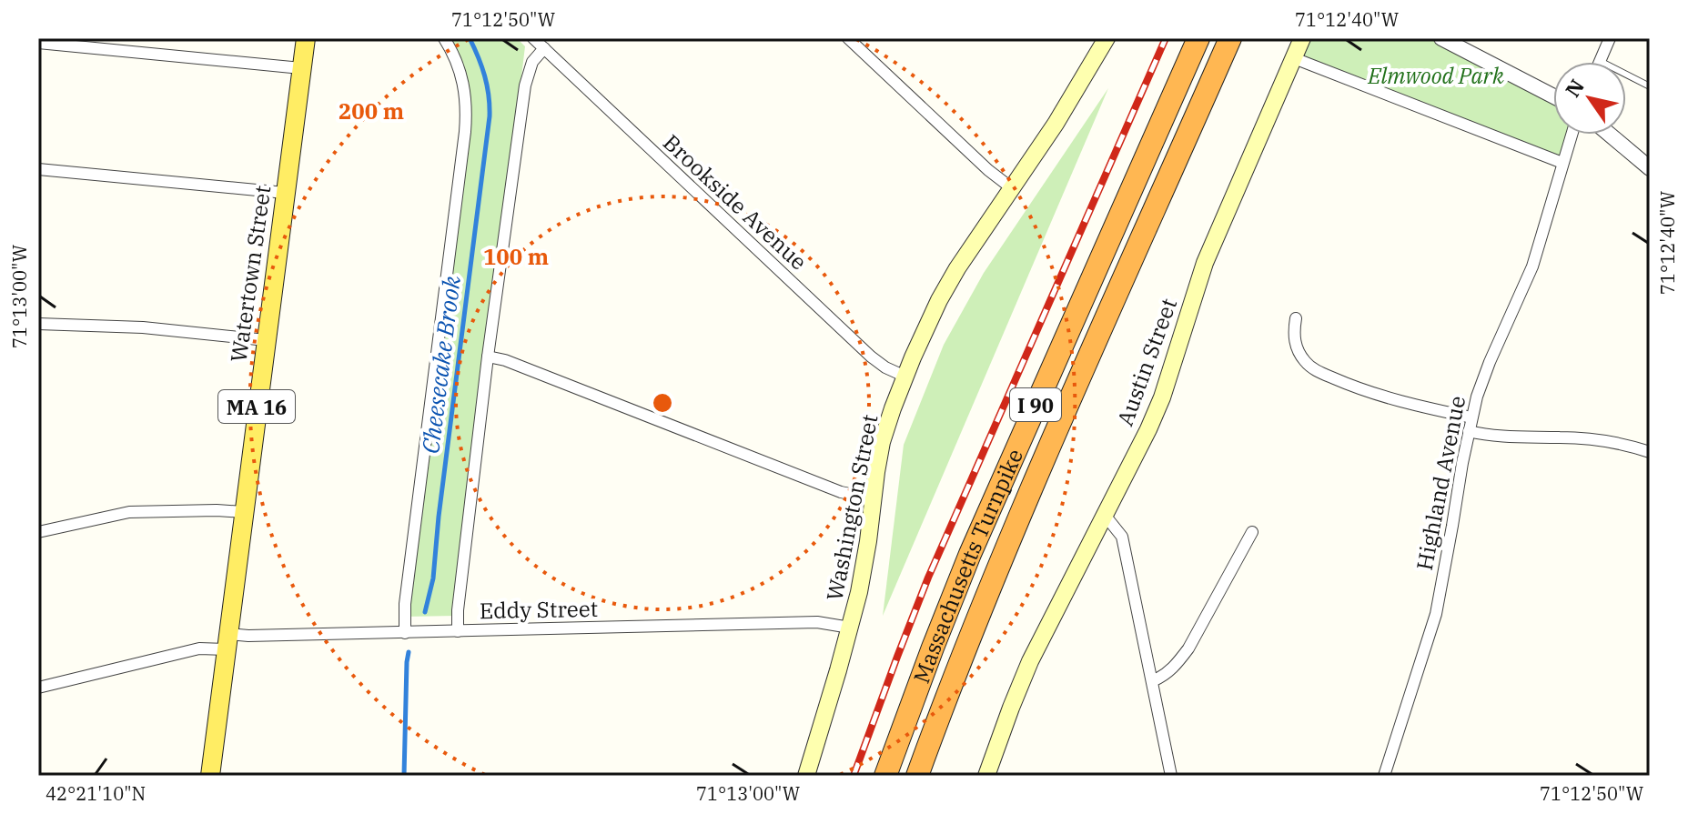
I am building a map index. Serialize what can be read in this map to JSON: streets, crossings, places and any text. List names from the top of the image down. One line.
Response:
{"streets":{"highway":["I 90","Massachusetts Turnpike"],"main road":["Watertown Street","Austin Street","MA 16","Washington Street"],"street":["Brookside Avenue","Highland Avenue","Eddy Street"]},"crossings":[["Brookside Avenue","Washington Street"],["Watertown Street","Eddy Street"],["Washington Street","Eddy Street"]],"water":["Cheesecake Brook"],"parks":["Elmwood Park"],"north":"top left","coordinates":["71°12'50\"W","71°12'40\"W","71°13'00\"W","42°21'10\"N"],"rings":["200 m","100 m"]}
